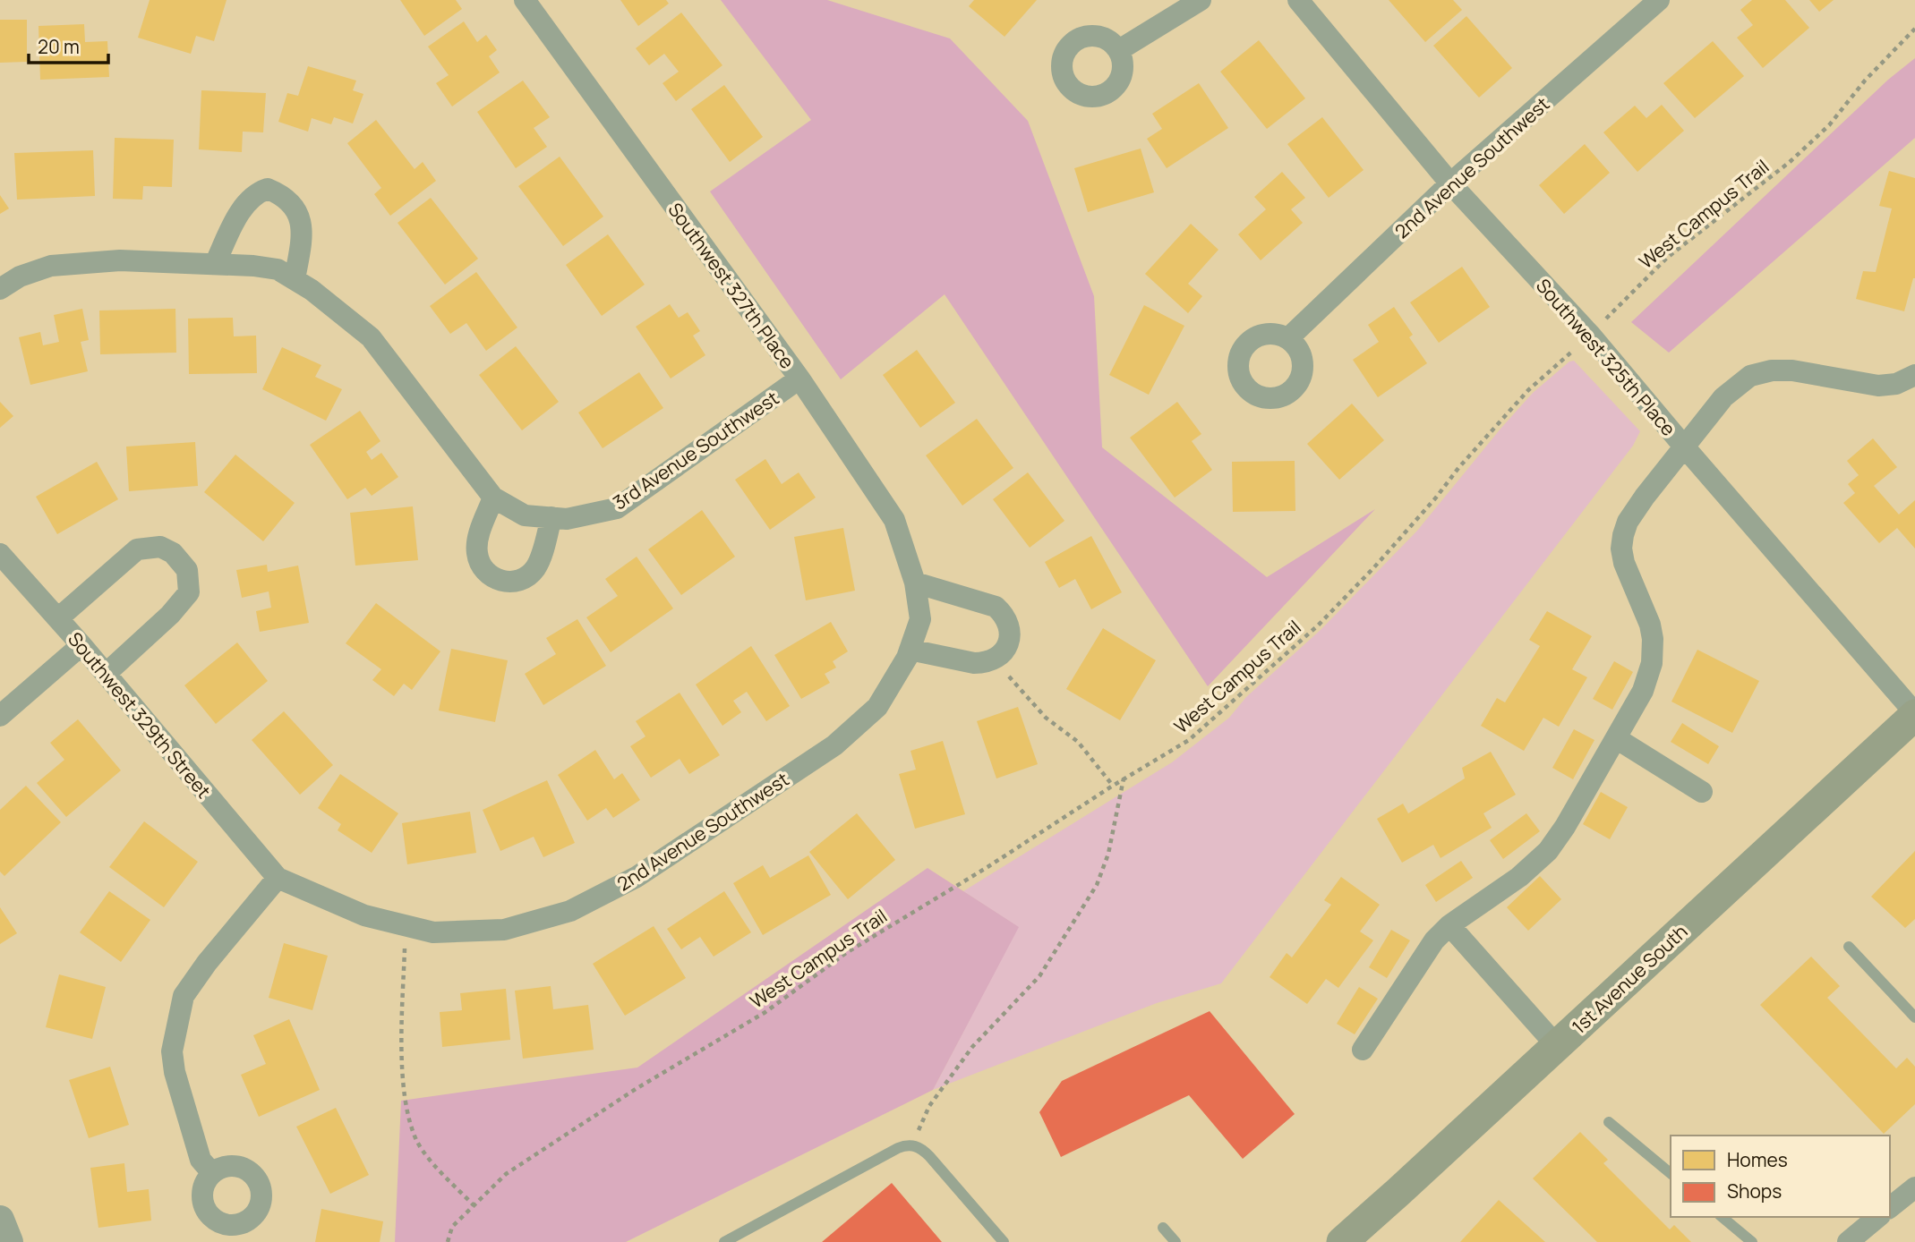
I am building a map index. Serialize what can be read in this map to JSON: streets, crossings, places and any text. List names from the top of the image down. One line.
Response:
{"streets":{"main road":["1st Avenue South"],"street":["2nd Avenue Southwest","Southwest 327th Place","Southwest 325th Place","3rd Avenue Southwest","Southwest 329th Street"],"path":["West Campus Trail"]},"crossings":[["2nd Avenue Southwest","Southwest 327th Place"],["2nd Avenue Southwest","Southwest 325th Place"],["2nd Avenue Southwest","Southwest 329th Street"],["West Campus Trail","Southwest 325th Place"],["Southwest 327th Place","3rd Avenue Southwest"],["Southwest 325th Place","1st Avenue South"]],"legend":["Homes","Shops"],"scale_bar":"20 m"}
